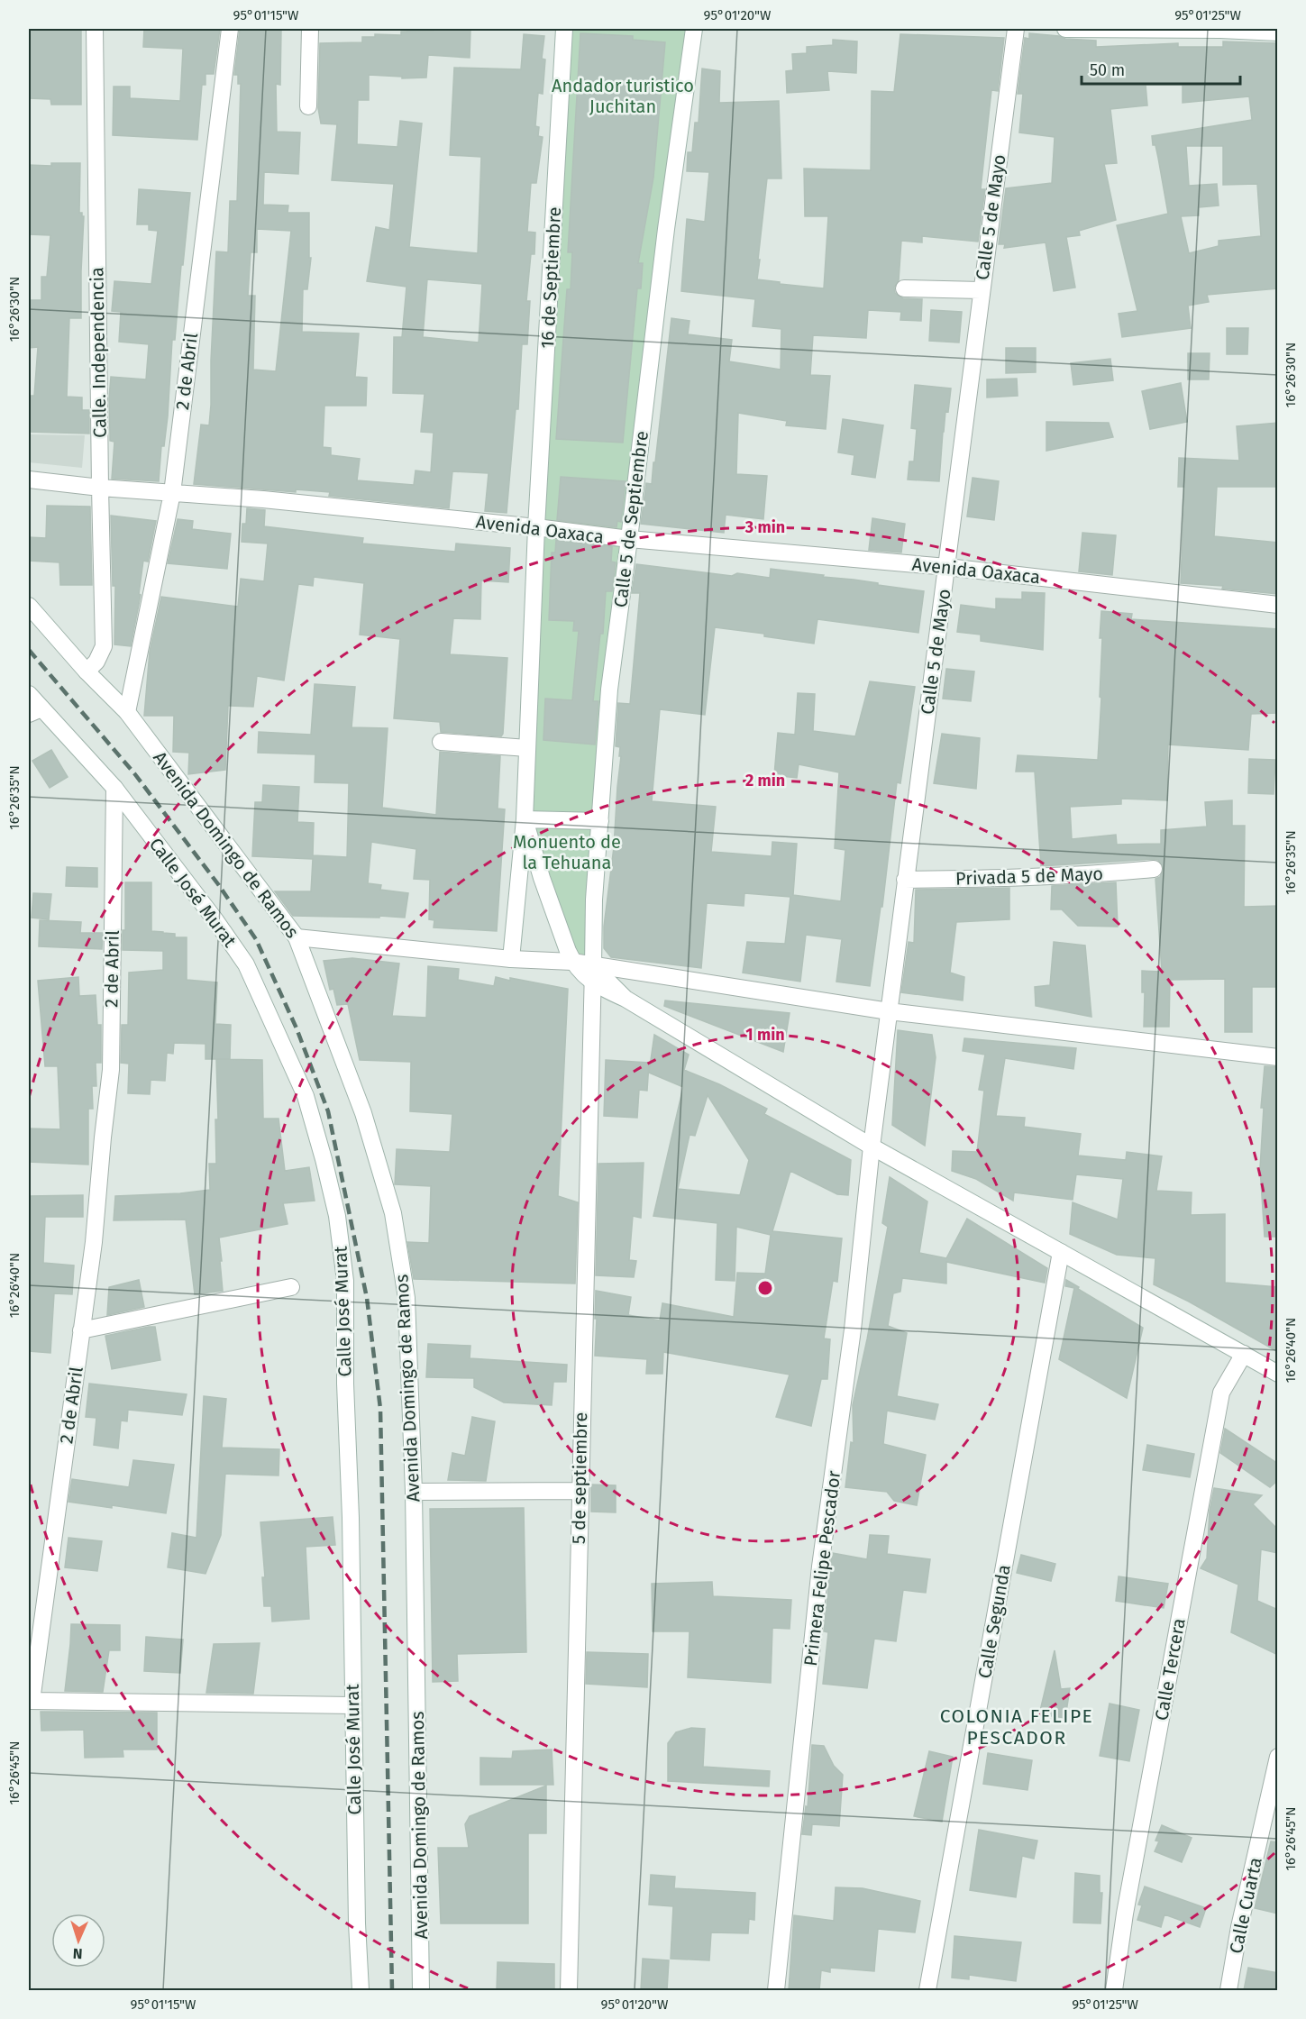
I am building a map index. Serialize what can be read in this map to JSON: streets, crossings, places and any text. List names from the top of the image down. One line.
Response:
{"streets":{"street":["Calle 5 de Mayo","16 de Septiembre","Calle. Independencia","2 de Abril","Calle 5 de Septiembre","Avenida Oaxaca","Avenida Domingo de Ramos","Privada 5 de Mayo","Calle José Murat","5 de septiembre","Primera Felipe Pescador","Calle Segunda","Calle Tercera","Calle Cuarta"]},"crossings":[["Calle 5 de Mayo","Avenida Oaxaca"],["Calle 5 de Mayo","Privada 5 de Mayo"],["Calle 5 de Mayo","Primera Felipe Pescador"],["16 de Septiembre","Avenida Oaxaca"],["Calle. Independencia","Avenida Oaxaca"],["Calle. Independencia","Avenida Domingo de Ramos"],["2 de Abril","Avenida Oaxaca"],["2 de Abril","Avenida Domingo de Ramos"],["2 de Abril","Calle José Murat"],["Calle 5 de Septiembre","Avenida Oaxaca"],["Calle 5 de Septiembre","5 de septiembre"]],"districts":["COLONIA FELIPE PESCADOR"],"parks":["Andador turistico Juchitan","Monuento de la Tehuana"],"scale_bar":"50 m","north":"bottom","coordinates":["95°01'15\"W","95°01'20\"W","95°01'25\"W","16°26'30\"N","16°26'35\"N","16°26'40\"N","16°26'45\"N"],"rings":["3 min","2 min","1 min"]}
